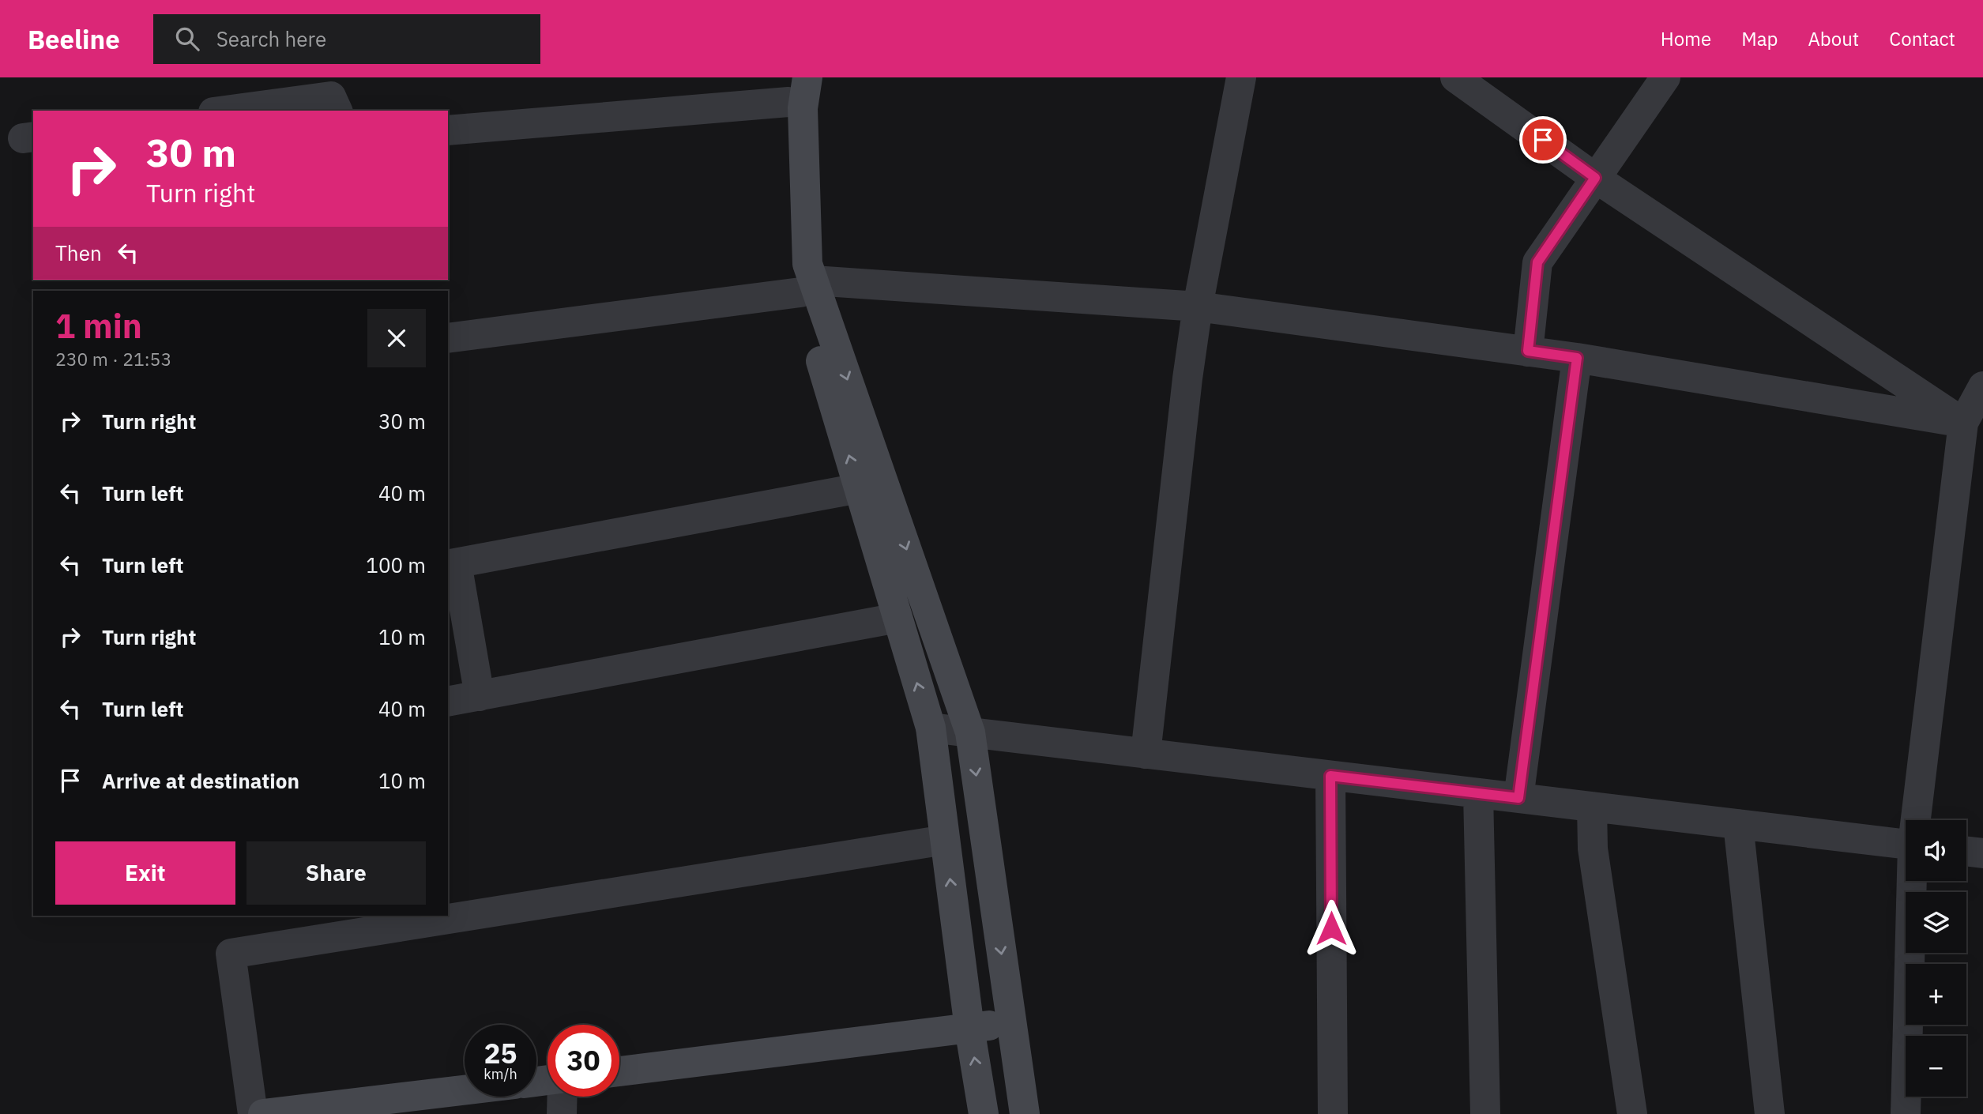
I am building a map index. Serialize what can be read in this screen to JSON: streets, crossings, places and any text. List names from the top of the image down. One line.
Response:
{"page":{"header":"Beeline","search":"Search here","nav":["Home","Map","About","Contact"],"turn":["30 m","Turn right"],"then":"Then","heading":["1 min","230 m · 21:53"],"list":[{"name":"Turn right","value":"30 m"},{"name":"Turn left","value":"40 m"},{"name":"Turn left","value":"100 m"},{"name":"Turn right","value":"10 m"},{"name":"Turn left","value":"40 m"},{"name":"Arrive at destination","value":"10 m"}],"map_buttons":["+","−"],"buttons":["Exit","Share"],"speed":"25 km/h","limit":"30"}}
